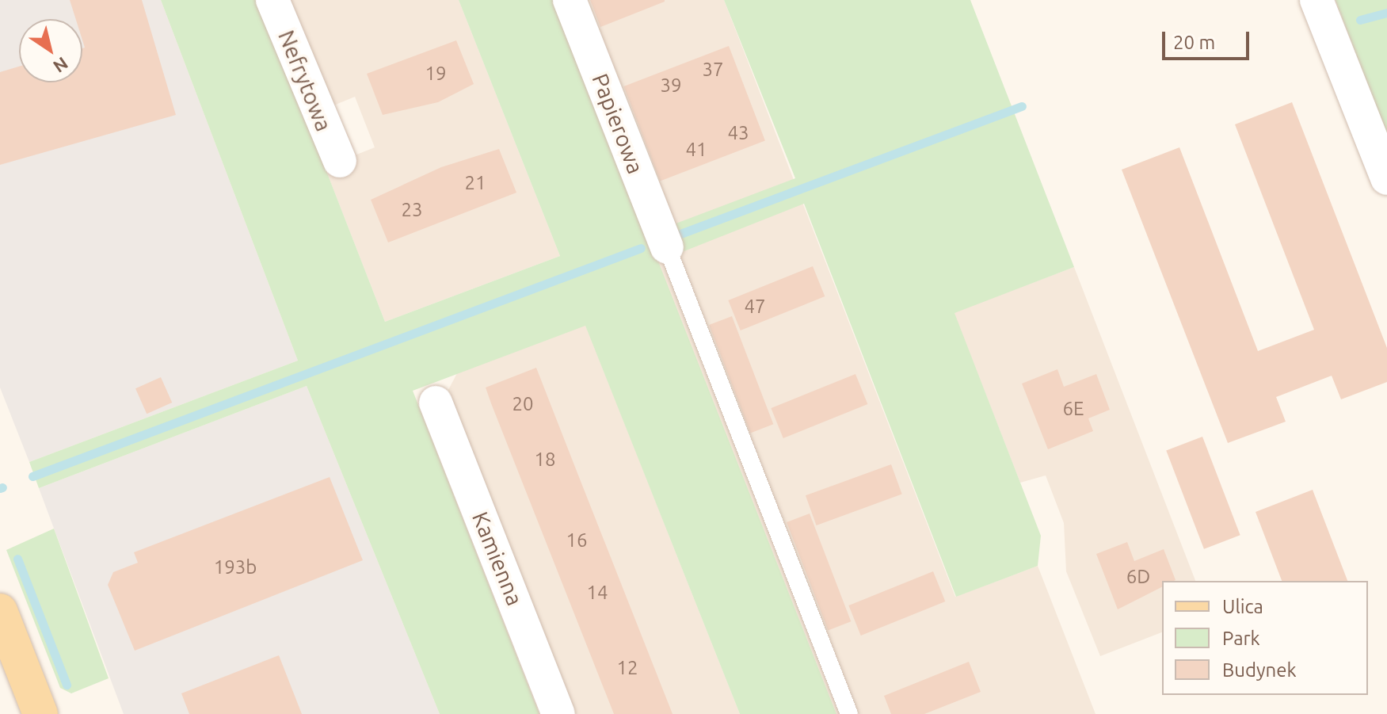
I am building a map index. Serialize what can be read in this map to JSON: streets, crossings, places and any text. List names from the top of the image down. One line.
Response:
{"streets":{"street":["Nefrytowa","Papierowa","Kamienna"]},"house_numbers":["37","19","39","43","41","21","23","47","20","6E","18","16","193b","6D","14","12"],"legend":["Ulica","Park","Budynek"],"scale_bar":"20 m","north":"bottom right"}
